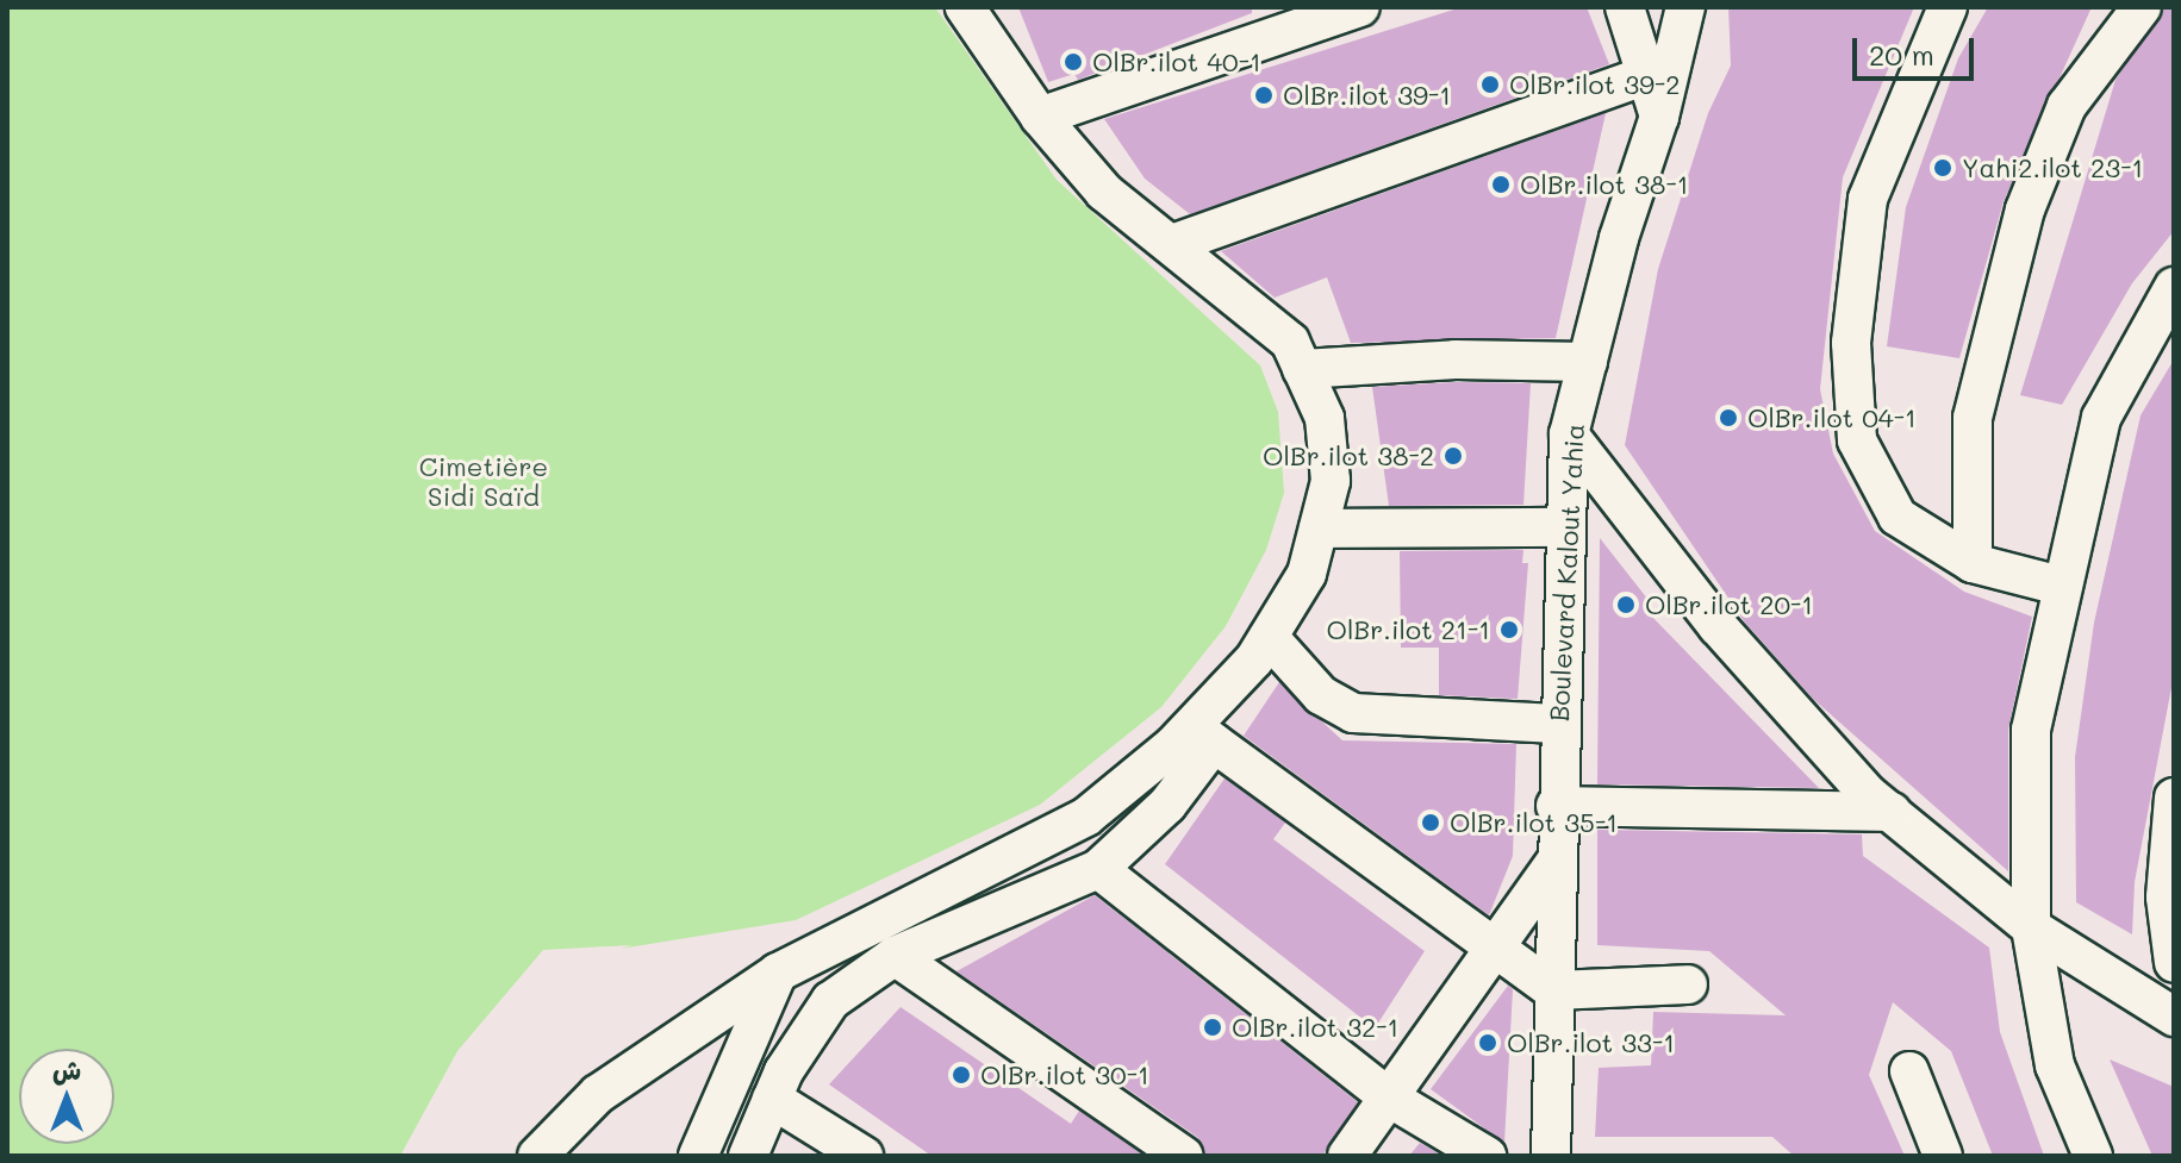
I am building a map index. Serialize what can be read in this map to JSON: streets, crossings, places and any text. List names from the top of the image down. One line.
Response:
{"streets":{"street":["Boulevard Kalout Yahia"]},"parks":["Cimetière Sidi Saïd"],"places":["OlBr.ilot 40-1","OlBr.ilot 39-2","OlBr.ilot 39-1","Yahi2.ilot 23-1","OlBr.ilot 38-1","OlBr.ilot 04-1","OlBr.ilot 38-2","OlBr.ilot 20-1","OlBr.ilot 21-1","OlBr.ilot 35-1","OlBr.ilot 32-1","OlBr.ilot 33-1","OlBr.ilot 30-1"],"scale_bar":"20 m","north":"top"}
